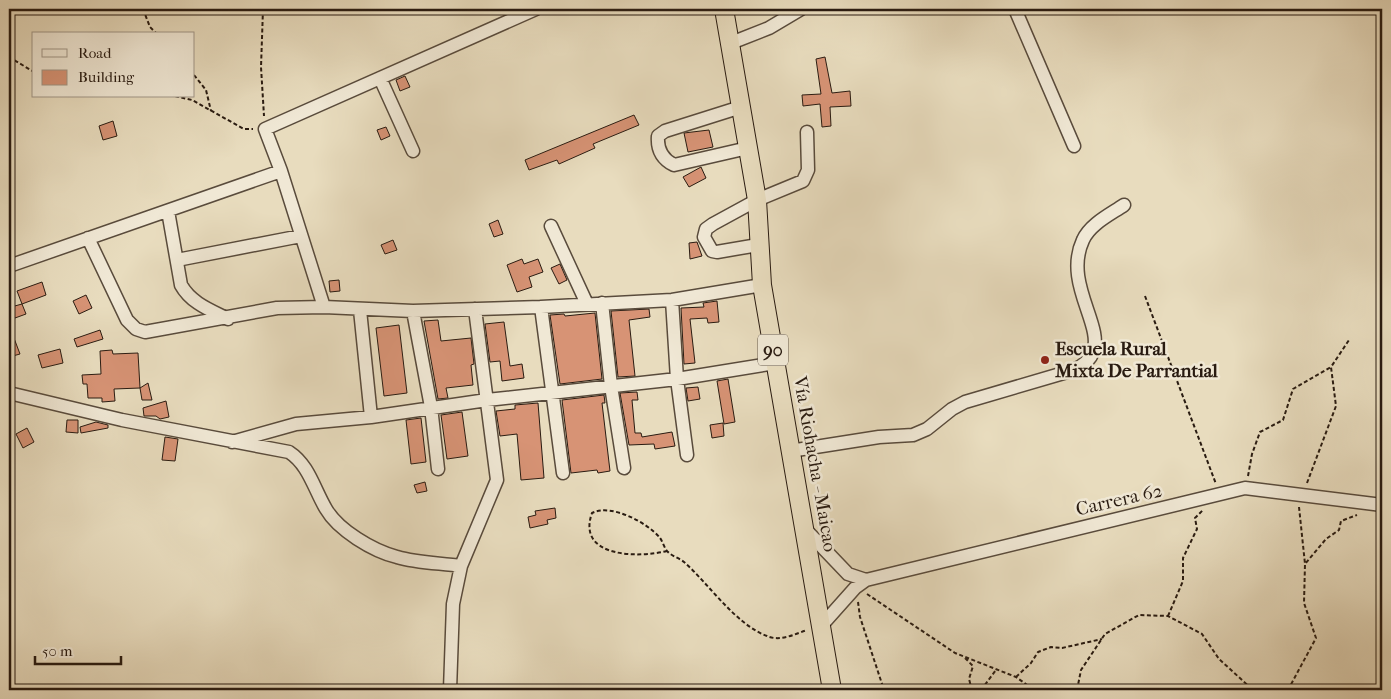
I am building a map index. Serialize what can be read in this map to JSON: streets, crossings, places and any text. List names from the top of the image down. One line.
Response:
{"streets":{"highway":["90","Vía Riohacha - Maicao"],"street":["Carrera 62"]},"crossings":[["Vía Riohacha - Maicao","Carrera 62"]],"places":["Escuela Rural Mixta De Parrantial"],"legend":["Road","Building"],"scale_bar":"50 m"}
